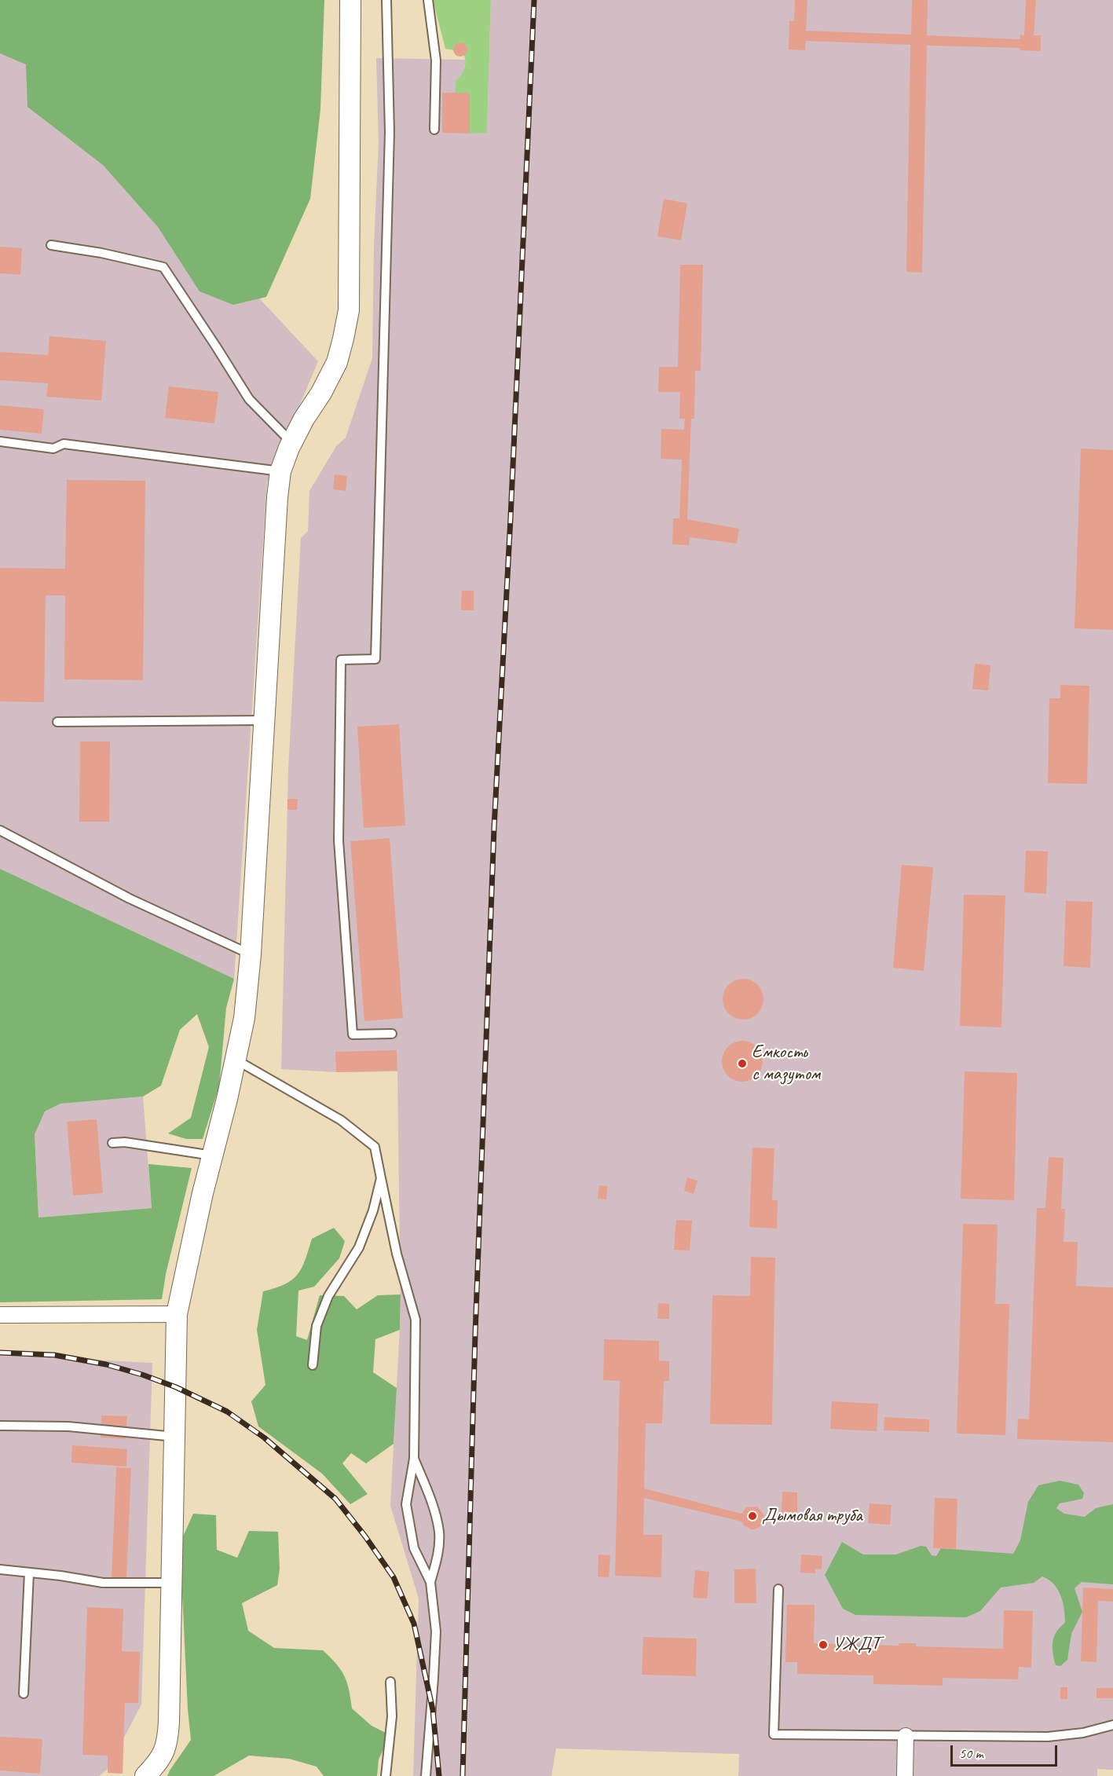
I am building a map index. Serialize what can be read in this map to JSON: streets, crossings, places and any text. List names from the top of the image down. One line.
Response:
{"places":["Емкость с мазутом","Дымовая труба","УЖДТ"],"scale_bar":"50 m"}
